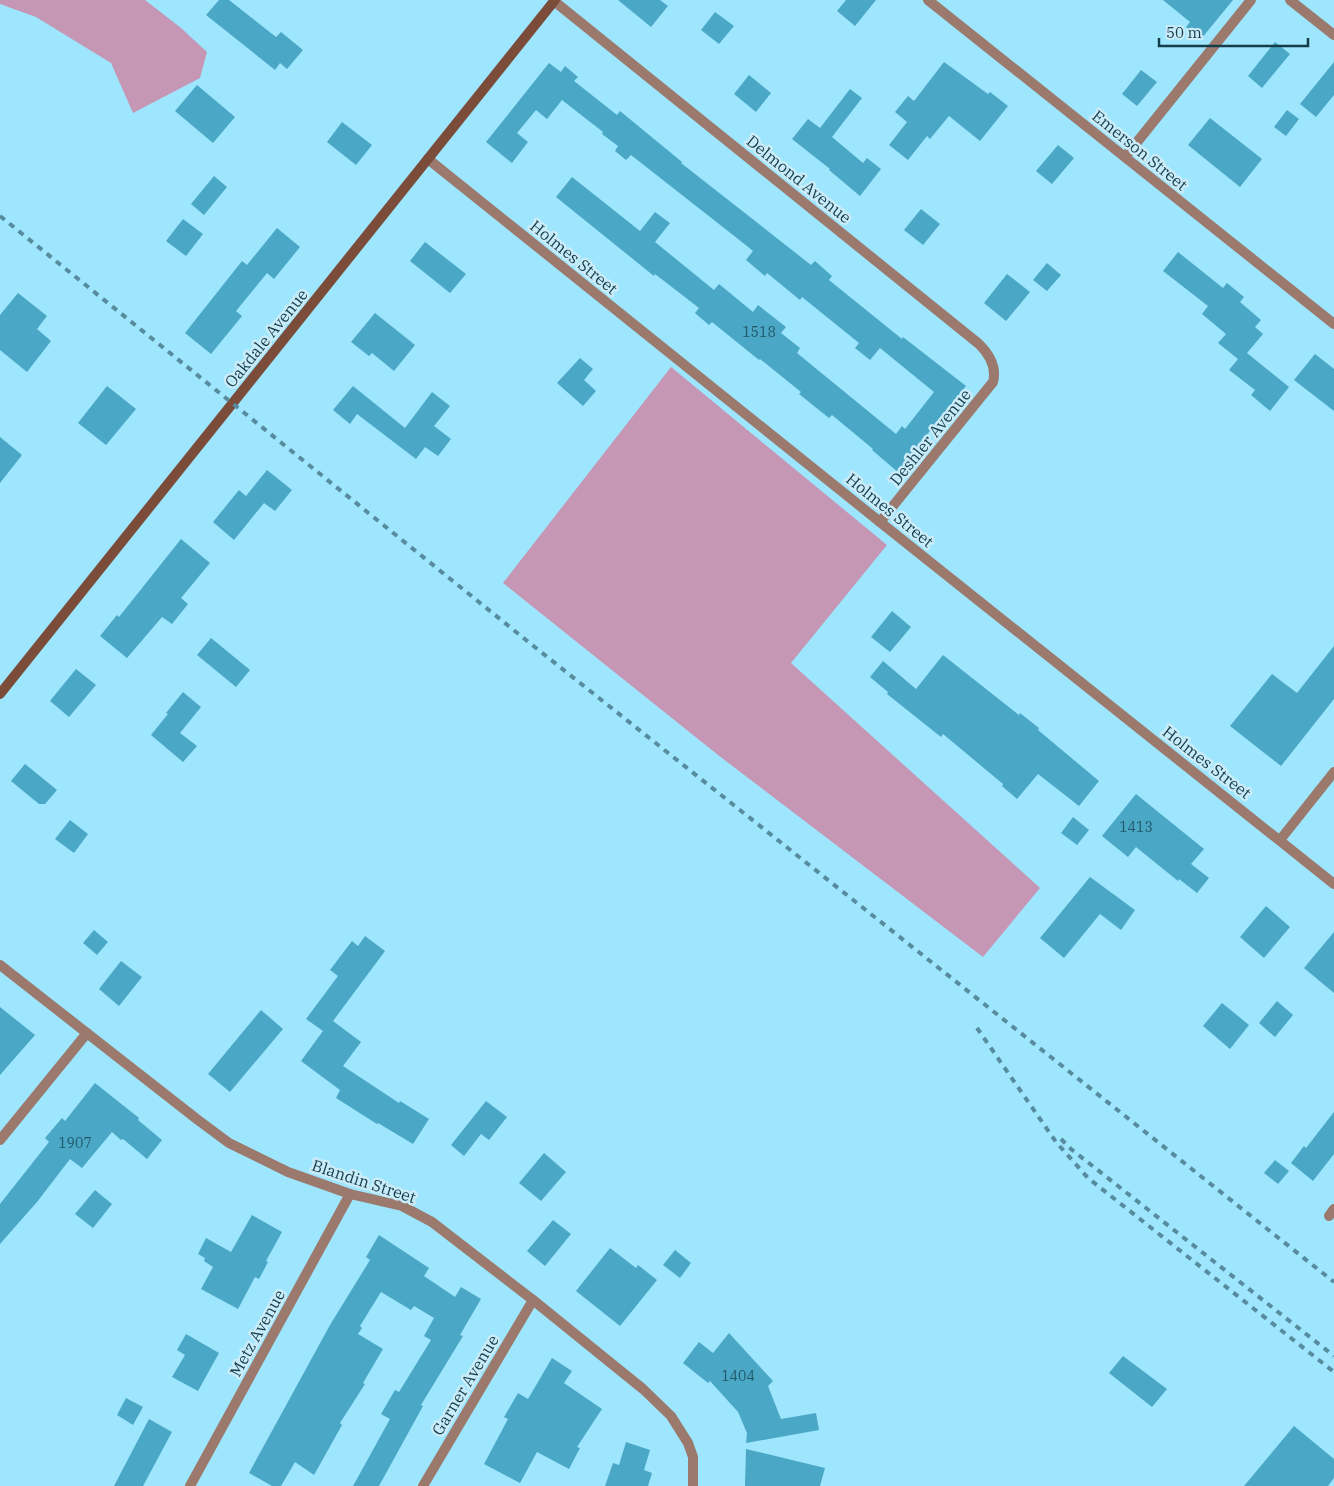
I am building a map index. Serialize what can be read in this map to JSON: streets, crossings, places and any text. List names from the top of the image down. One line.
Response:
{"streets":{"street":["Emerson Street","Delmond Avenue","Holmes Street","Oakdale Avenue","Deshler Avenue","Blandin Street","Metz Avenue","Garner Avenue"]},"crossings":[["Delmond Avenue","Oakdale Avenue"],["Delmond Avenue","Deshler Avenue"],["Holmes Street","Oakdale Avenue"],["Holmes Street","Deshler Avenue"],["Blandin Street","Metz Avenue"],["Blandin Street","Garner Avenue"]],"house_numbers":["1518","1413","1907","1404"],"scale_bar":"50 m"}
